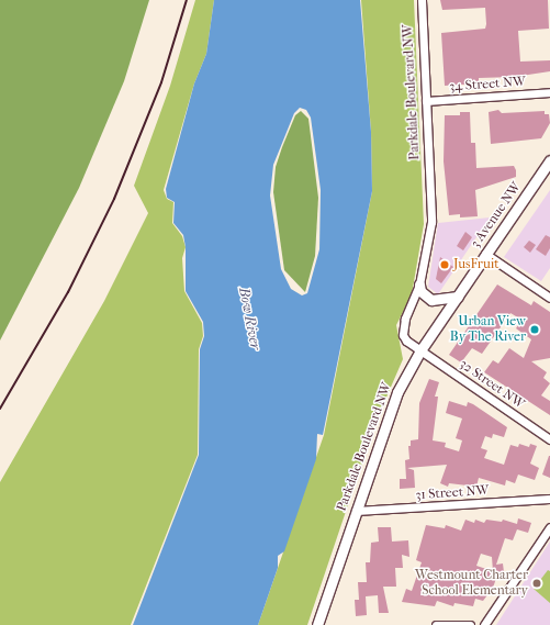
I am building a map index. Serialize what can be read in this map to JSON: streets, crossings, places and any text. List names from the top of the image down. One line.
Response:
{"streets":{"main road":["Parkdale Boulevard NW","3 Avenue NW"],"street":["34 Street NW","32 Street NW","31 Street NW"]},"crossings":[["34 Street NW","Parkdale Boulevard NW"],["Parkdale Boulevard NW","3 Avenue NW"],["Parkdale Boulevard NW","32 Street NW"],["Parkdale Boulevard NW","31 Street NW"],["3 Avenue NW","32 Street NW"]],"water":["Bow River"],"places":["JusFruit","Urban View By The River","Westmount Charter School Elementary"]}
